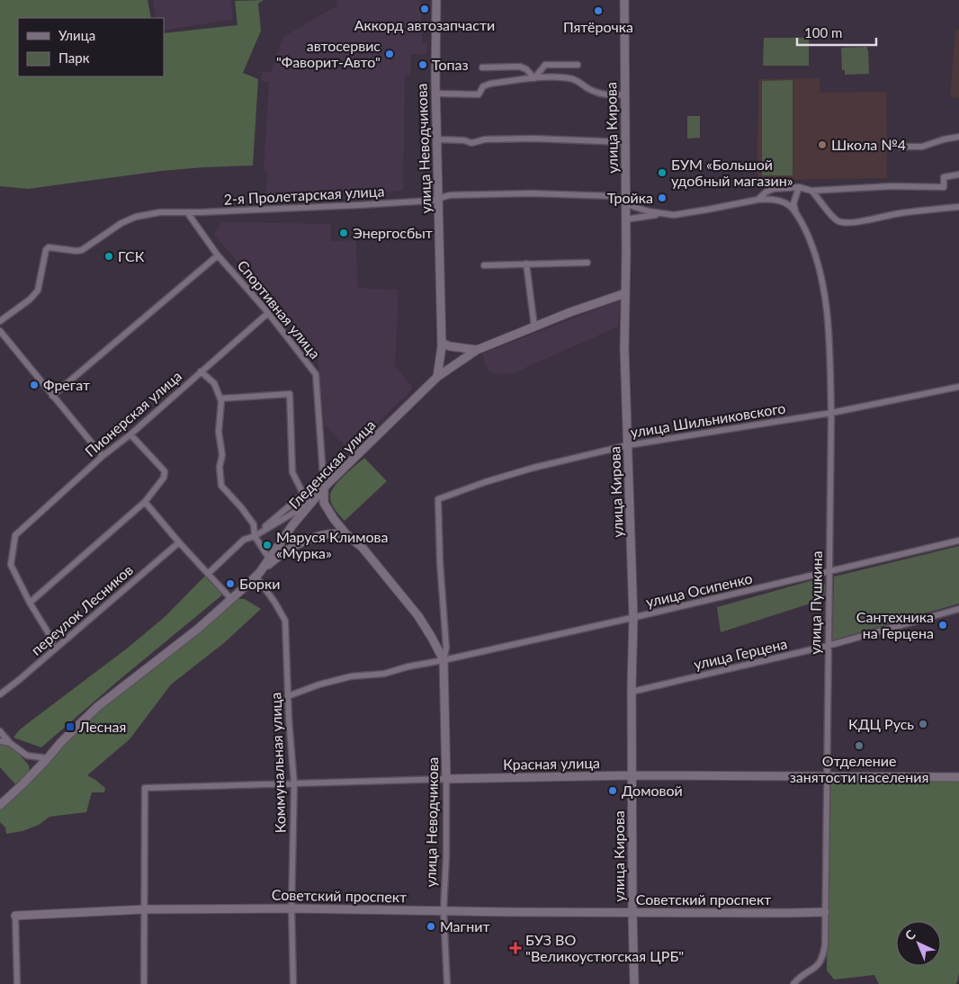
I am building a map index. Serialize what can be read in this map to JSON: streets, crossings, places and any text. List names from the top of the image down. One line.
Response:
{"streets":{"main road":["улица Кирова","улица Неводчикова","Гледенская улица","Красная улица","Советский проспект"],"street":["2-я Пролетарская улица","Спортивная улица","Пионерская улица","улица Шильниковского","улица Осипенко","улица Пушкина","переулок Лесников","улица Герцена","Коммунальная улица"]},"crossings":[["улица Кирова","2-я Пролетарская улица"],["улица Кирова","улица Шильниковского"],["улица Кирова","Гледенская улица"],["улица Кирова","улица Осипенко"],["улица Кирова","улица Герцена"],["улица Кирова","Красная улица"],["улица Кирова","Советский проспект"],["улица Неводчикова","2-я Пролетарская улица"],["улица Неводчикова","Спортивная улица"],["улица Неводчикова","улица Шильниковского"],["улица Неводчикова","Гледенская улица"],["улица Неводчикова","улица Осипенко"],["улица Неводчикова","Красная улица"],["улица Неводчикова","Советский проспект"],["2-я Пролетарская улица","Спортивная улица"],["2-я Пролетарская улица","улица Пушкина"],["Спортивная улица","Пионерская улица"],["Спортивная улица","Гледенская улица"],["улица Шильниковского","улица Пушкина"],["Гледенская улица","Коммунальная улица"],["улица Осипенко","улица Пушкина"],["улица Осипенко","Коммунальная улица"],["улица Пушкина","улица Герцена"],["улица Пушкина","Красная улица"],["улица Пушкина","Советский проспект"],["Коммунальная улица","Красная улица"],["Коммунальная улица","Советский проспект"],["Красная улица","Советский проспект"]],"places":{"other":["Аккорд автозапчасти","Пятёрочка","автосервис \"Фаворит-Авто\"","Топаз","Школа №4","БУМ «Большой удобный магазин»","Тройка","Энергосбыт","ГСК","Фрегат","Маруся Климова «Мурка»","Борки","Сантехника на Герцена","КДЦ Русь","Отделение занятости населения","Домовой","Магнит"],"transit":["Лесная"],"health":["БУЗ ВО \"Великоустюгская ЦРБ\""]},"legend":["Улица","Парк"],"scale_bar":"100 m","north":"top left"}
